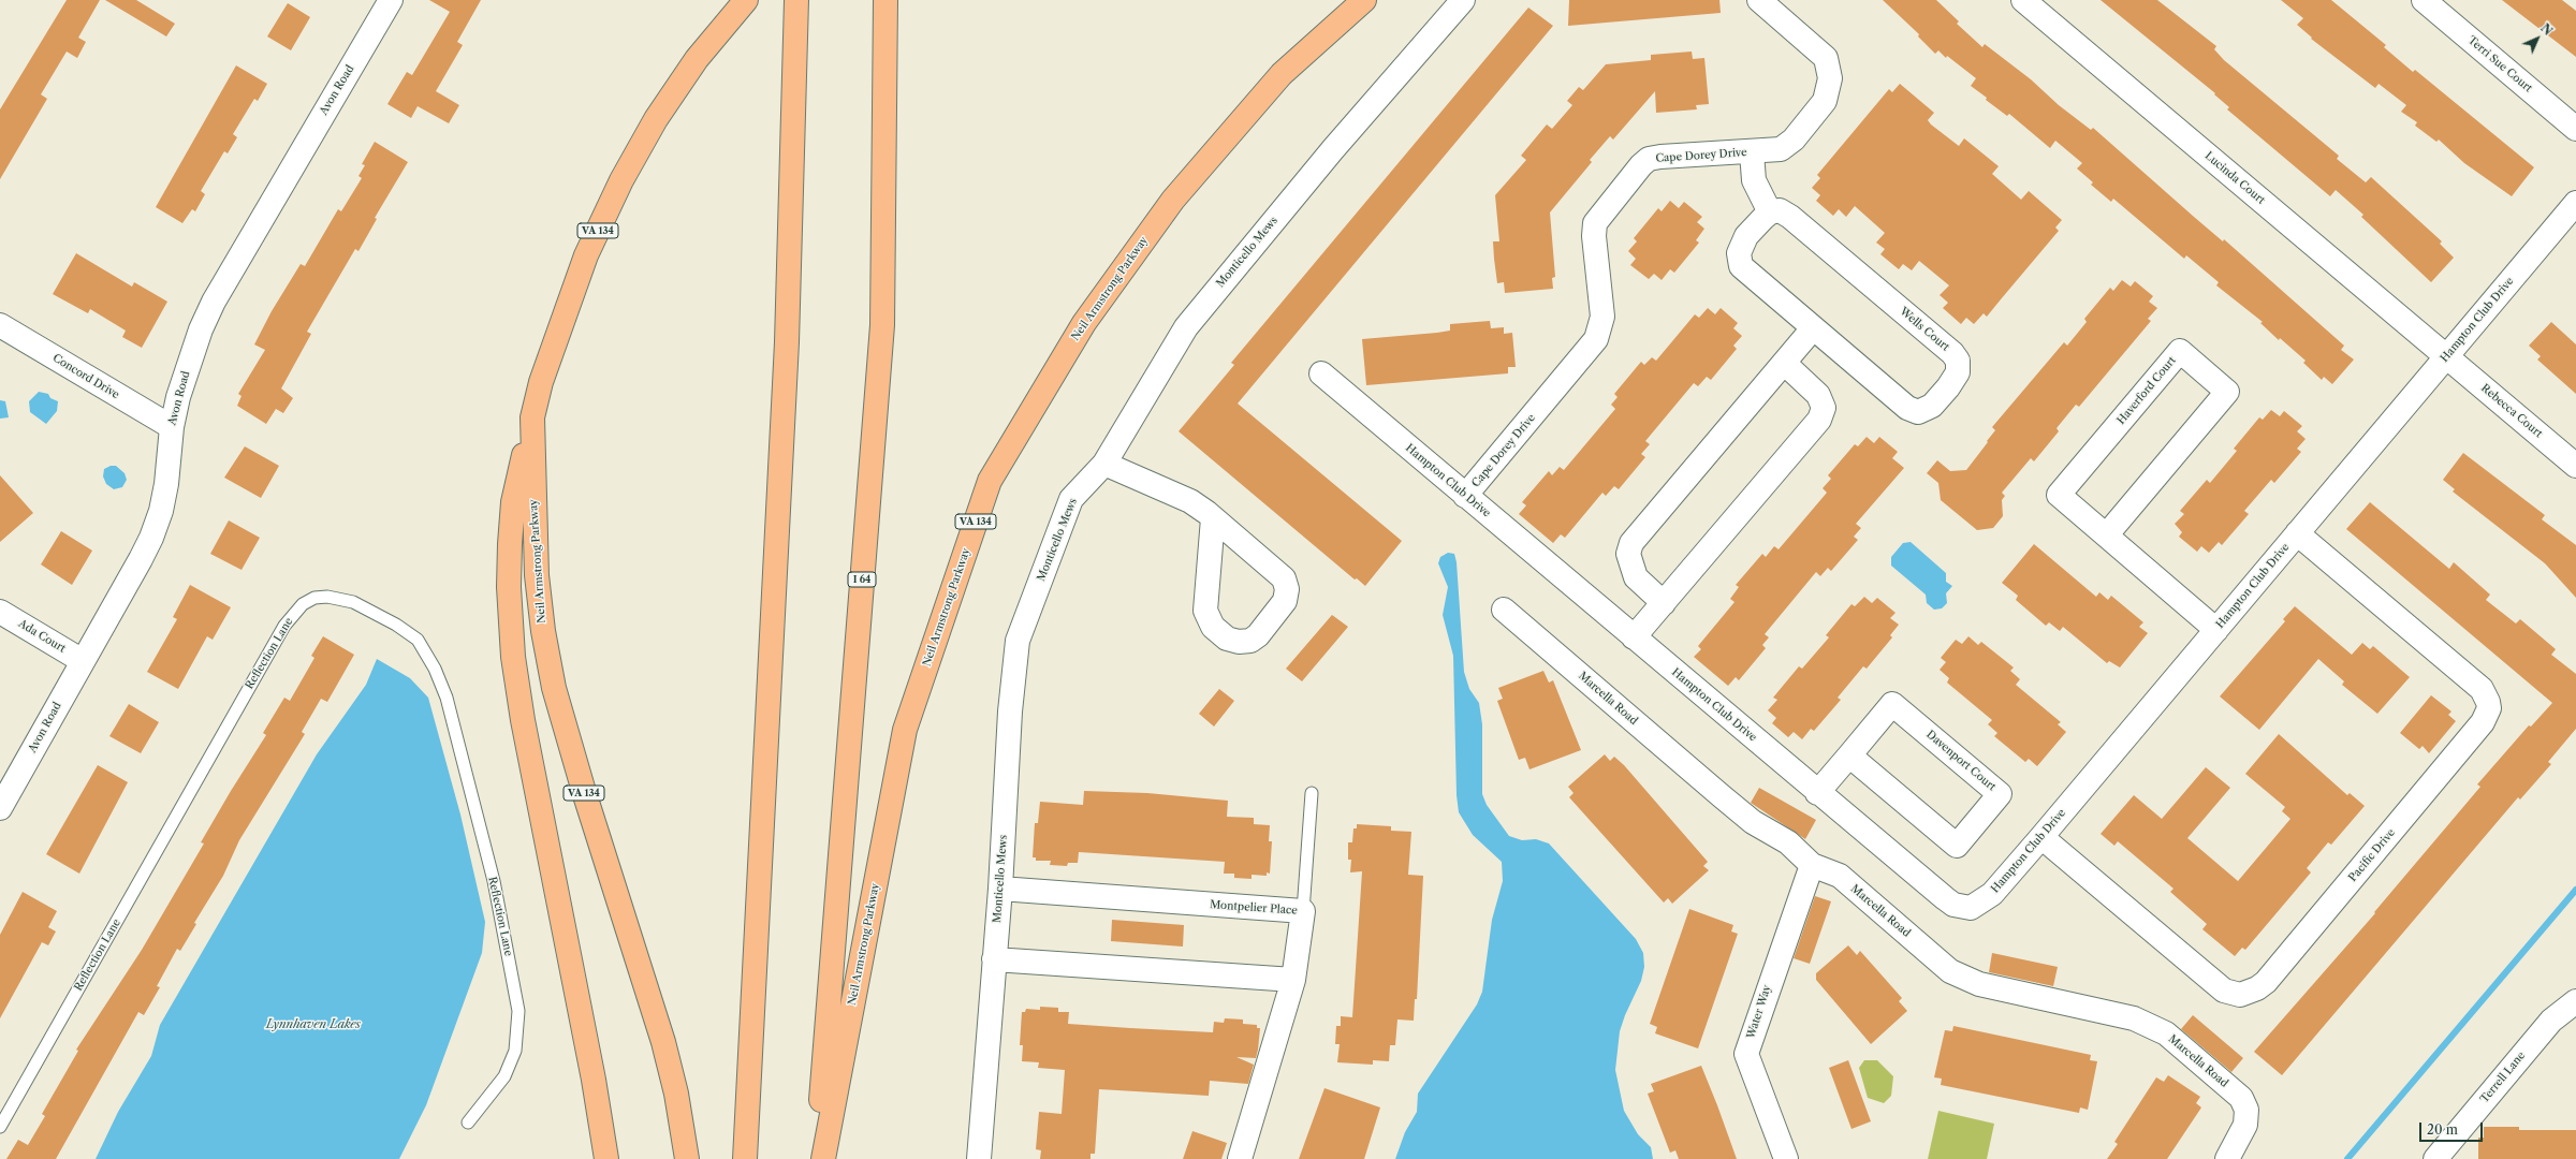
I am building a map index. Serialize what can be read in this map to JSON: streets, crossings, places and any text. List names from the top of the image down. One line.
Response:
{"streets":{"highway":["VA 134","Neil Armstrong Parkway","I 64"],"street":["Terri Sue Court","Avon Road","Cape Dorey Drive","Lucinda Court","Monticello Mews","Hampton Club Drive","Wells Court","Concord Drive","Haverford Court","Rebecca Court","Ada Court","Marcella Road","Davenport Court","Pacific Drive","Montpelier Place","Water Way","Terrell Lane"],"lane":["Reflection Lane"]},"crossings":[["Avon Road","Concord Drive"],["Avon Road","Ada Court"],["Cape Dorey Drive","Hampton Club Drive"],["Lucinda Court","Hampton Club Drive"],["Lucinda Court","Rebecca Court"],["Monticello Mews","Montpelier Place"],["Hampton Club Drive","Haverford Court"],["Hampton Club Drive","Rebecca Court"],["Hampton Club Drive","Davenport Court"],["Hampton Club Drive","Pacific Drive"],["Marcella Road","Water Way"]],"water":["Lynnhaven Lakes"],"scale_bar":"20 m","north":"top right"}
